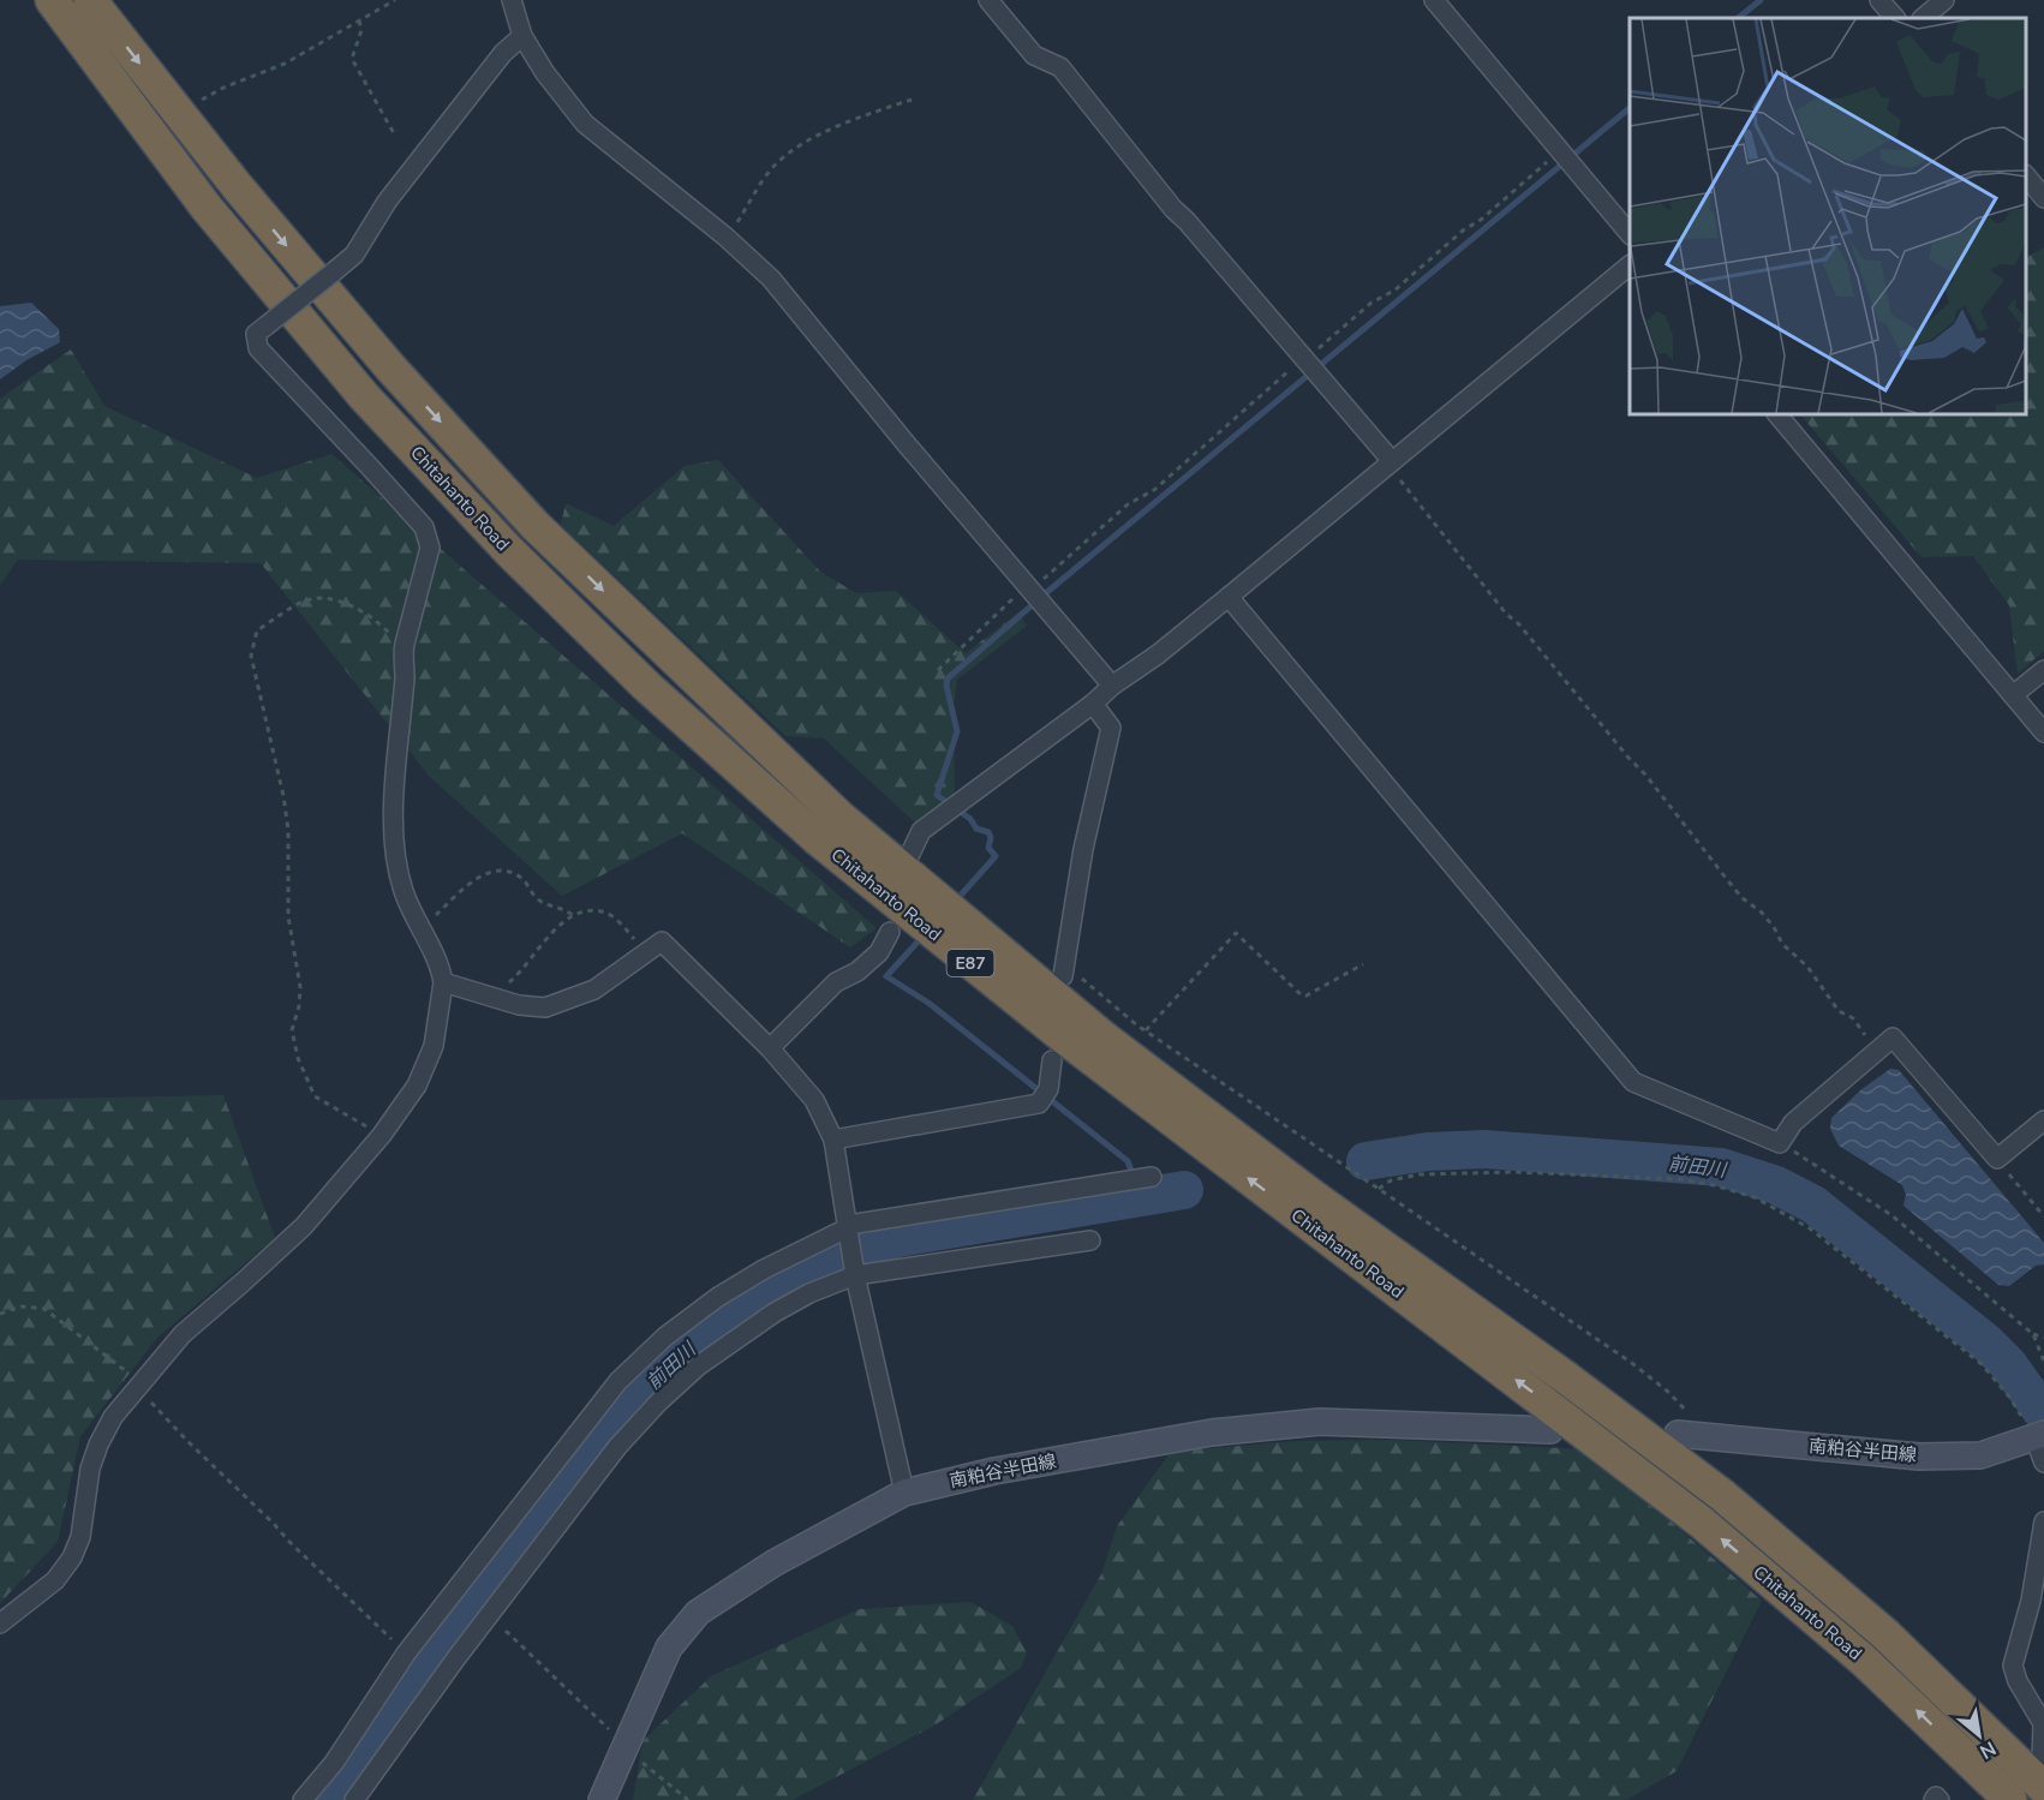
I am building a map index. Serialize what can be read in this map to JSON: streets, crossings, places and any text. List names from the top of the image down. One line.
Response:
{"streets":{"highway":["Chitahanto Road","E87"],"main road":["南粕谷半田線"]},"water":["前田川"],"north":"bottom right"}
